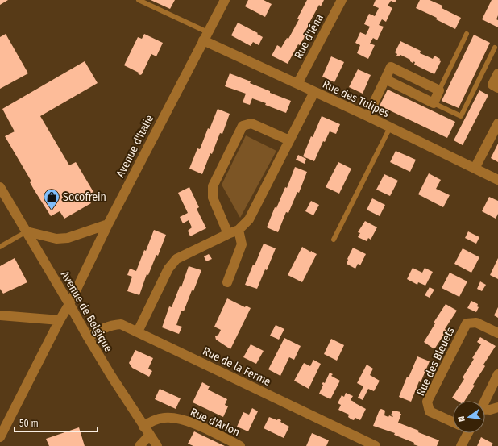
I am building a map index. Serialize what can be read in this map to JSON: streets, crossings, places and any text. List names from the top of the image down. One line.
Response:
{"streets":{"street":["Rue d'Iéna","Rue des Tulipes","Avenue d'Italie","Avenue de Belgique","Rue des Bleuets","Rue de la Ferme","Rue d'Arlon"]},"crossings":[["Rue d'Iéna","Rue des Tulipes"],["Rue des Tulipes","Avenue d'Italie"],["Avenue d'Italie","Avenue de Belgique"],["Avenue de Belgique","Rue de la Ferme"],["Avenue de Belgique","Rue d'Arlon"]],"places":{"shop":["Socofrein"]},"scale_bar":"50 m","north":"left"}
